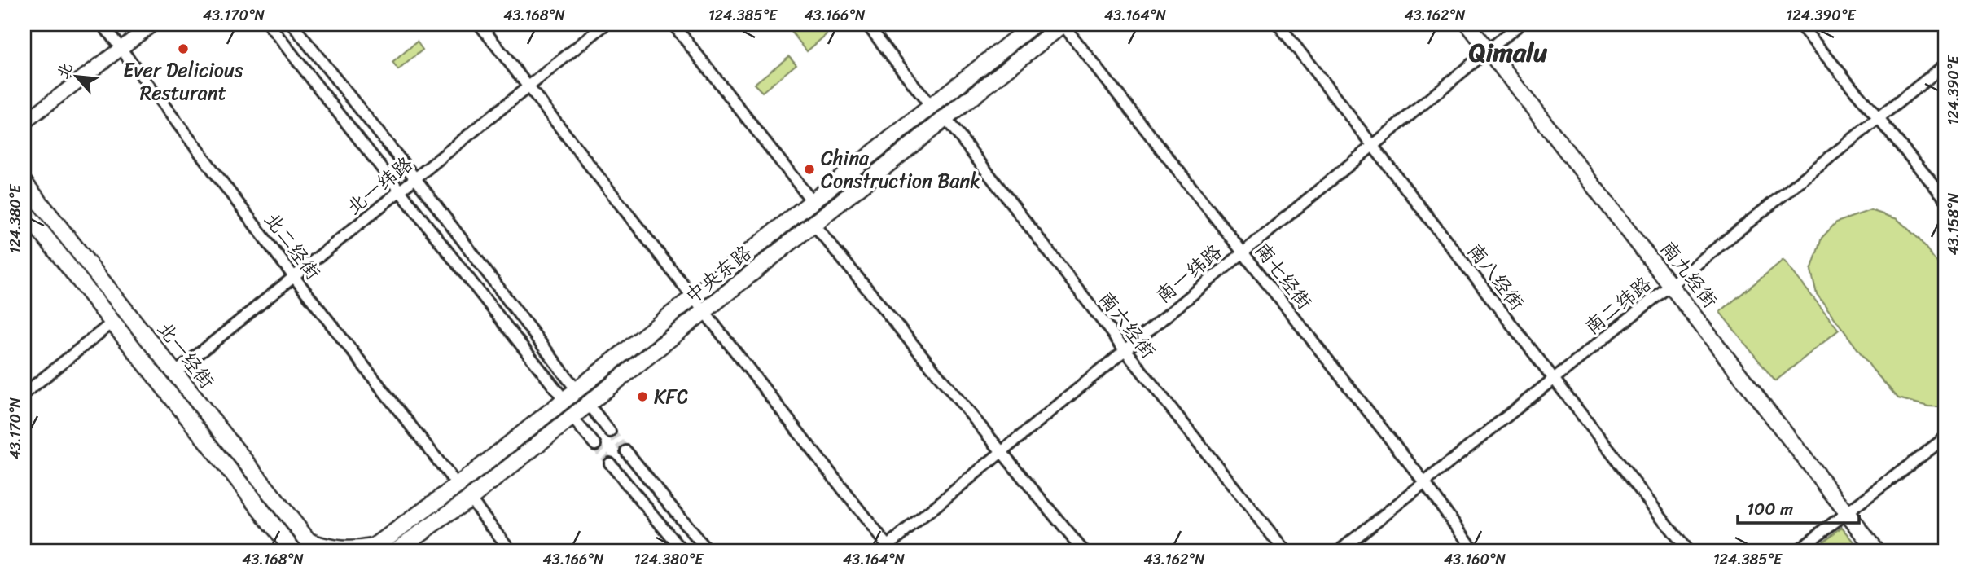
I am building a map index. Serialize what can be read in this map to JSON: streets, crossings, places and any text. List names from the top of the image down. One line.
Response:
{"streets":{"main road":["中央东路","南九经街","北一经街"],"street":["北一纬路","北二经街","南一纬路","南七经街","南八经街","南二纬路","南六经街"]},"crossings":[["北一纬路","北二经街"],["北一纬路","北一经街"],["北二经街","中央东路"],["南一纬路","南九经街"],["南一纬路","南七经街"],["南一纬路","南八经街"],["南一纬路","南六经街"],["中央东路","南七经街"],["中央东路","南六经街"],["南九经街","南二纬路"],["南七经街","南二纬路"],["南八经街","南二纬路"]],"districts":["Qimalu"],"places":["Ever Delicious Resturant","China Construction Bank","KFC"],"scale_bar":"100 m","north":"top left","coordinates":["43.170°N","43.168°N","124.385°E","43.166°N","43.164°N","43.162°N","124.390°E","124.380°E","43.158°N","43.160°N"]}
